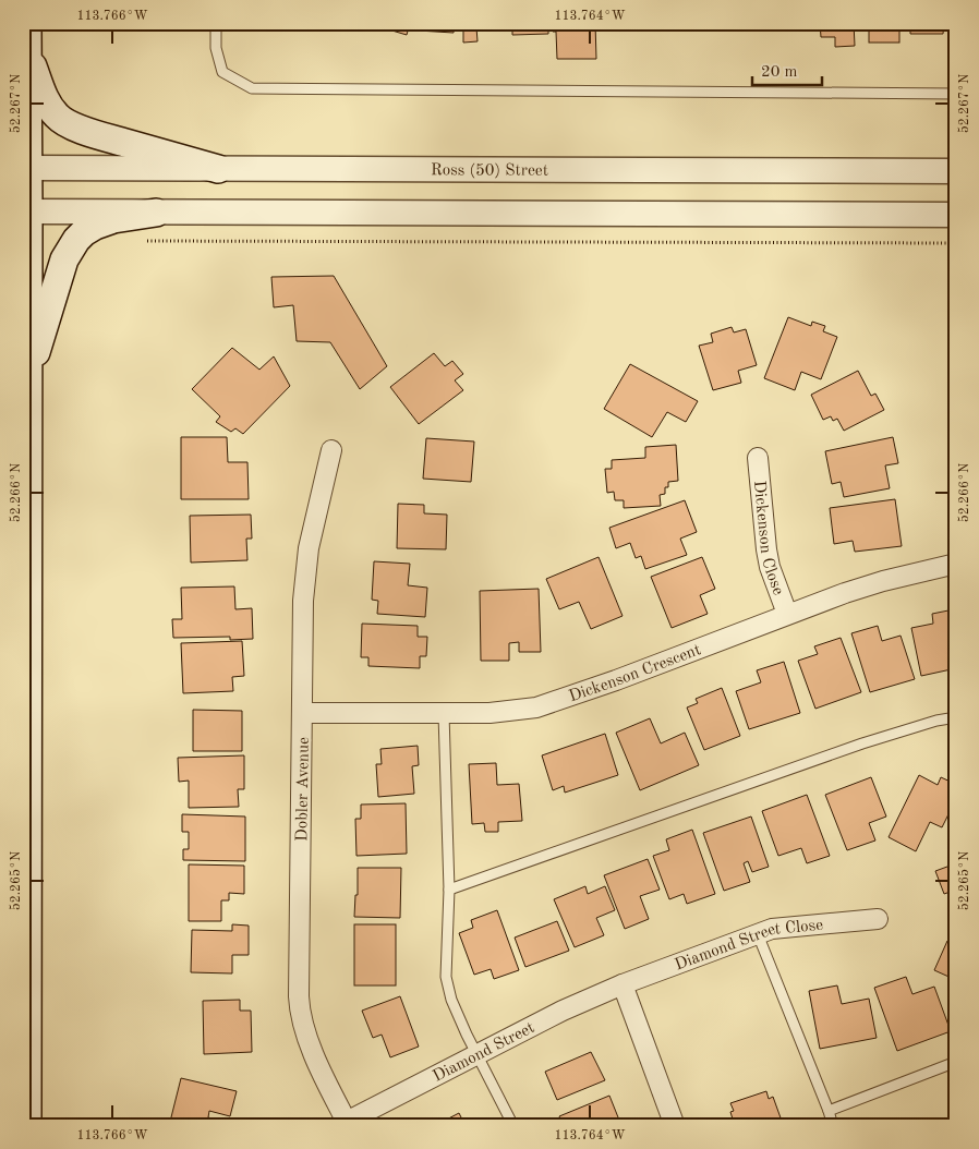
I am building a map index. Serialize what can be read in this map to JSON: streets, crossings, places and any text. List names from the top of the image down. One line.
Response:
{"streets":{"street":["Ross (50) Street","Dickenson Close","Dickenson Crescent","Dobler Avenue","Diamond Street Close","Diamond Street"]},"crossings":[["Dickenson Close","Dickenson Crescent"],["Dickenson Crescent","Dobler Avenue"],["Dobler Avenue","Diamond Street"],["Diamond Street Close","Diamond Street"]],"scale_bar":"20 m","coordinates":["113.766°W","113.764°W","52.267°N","52.266°N","52.265°N"]}
